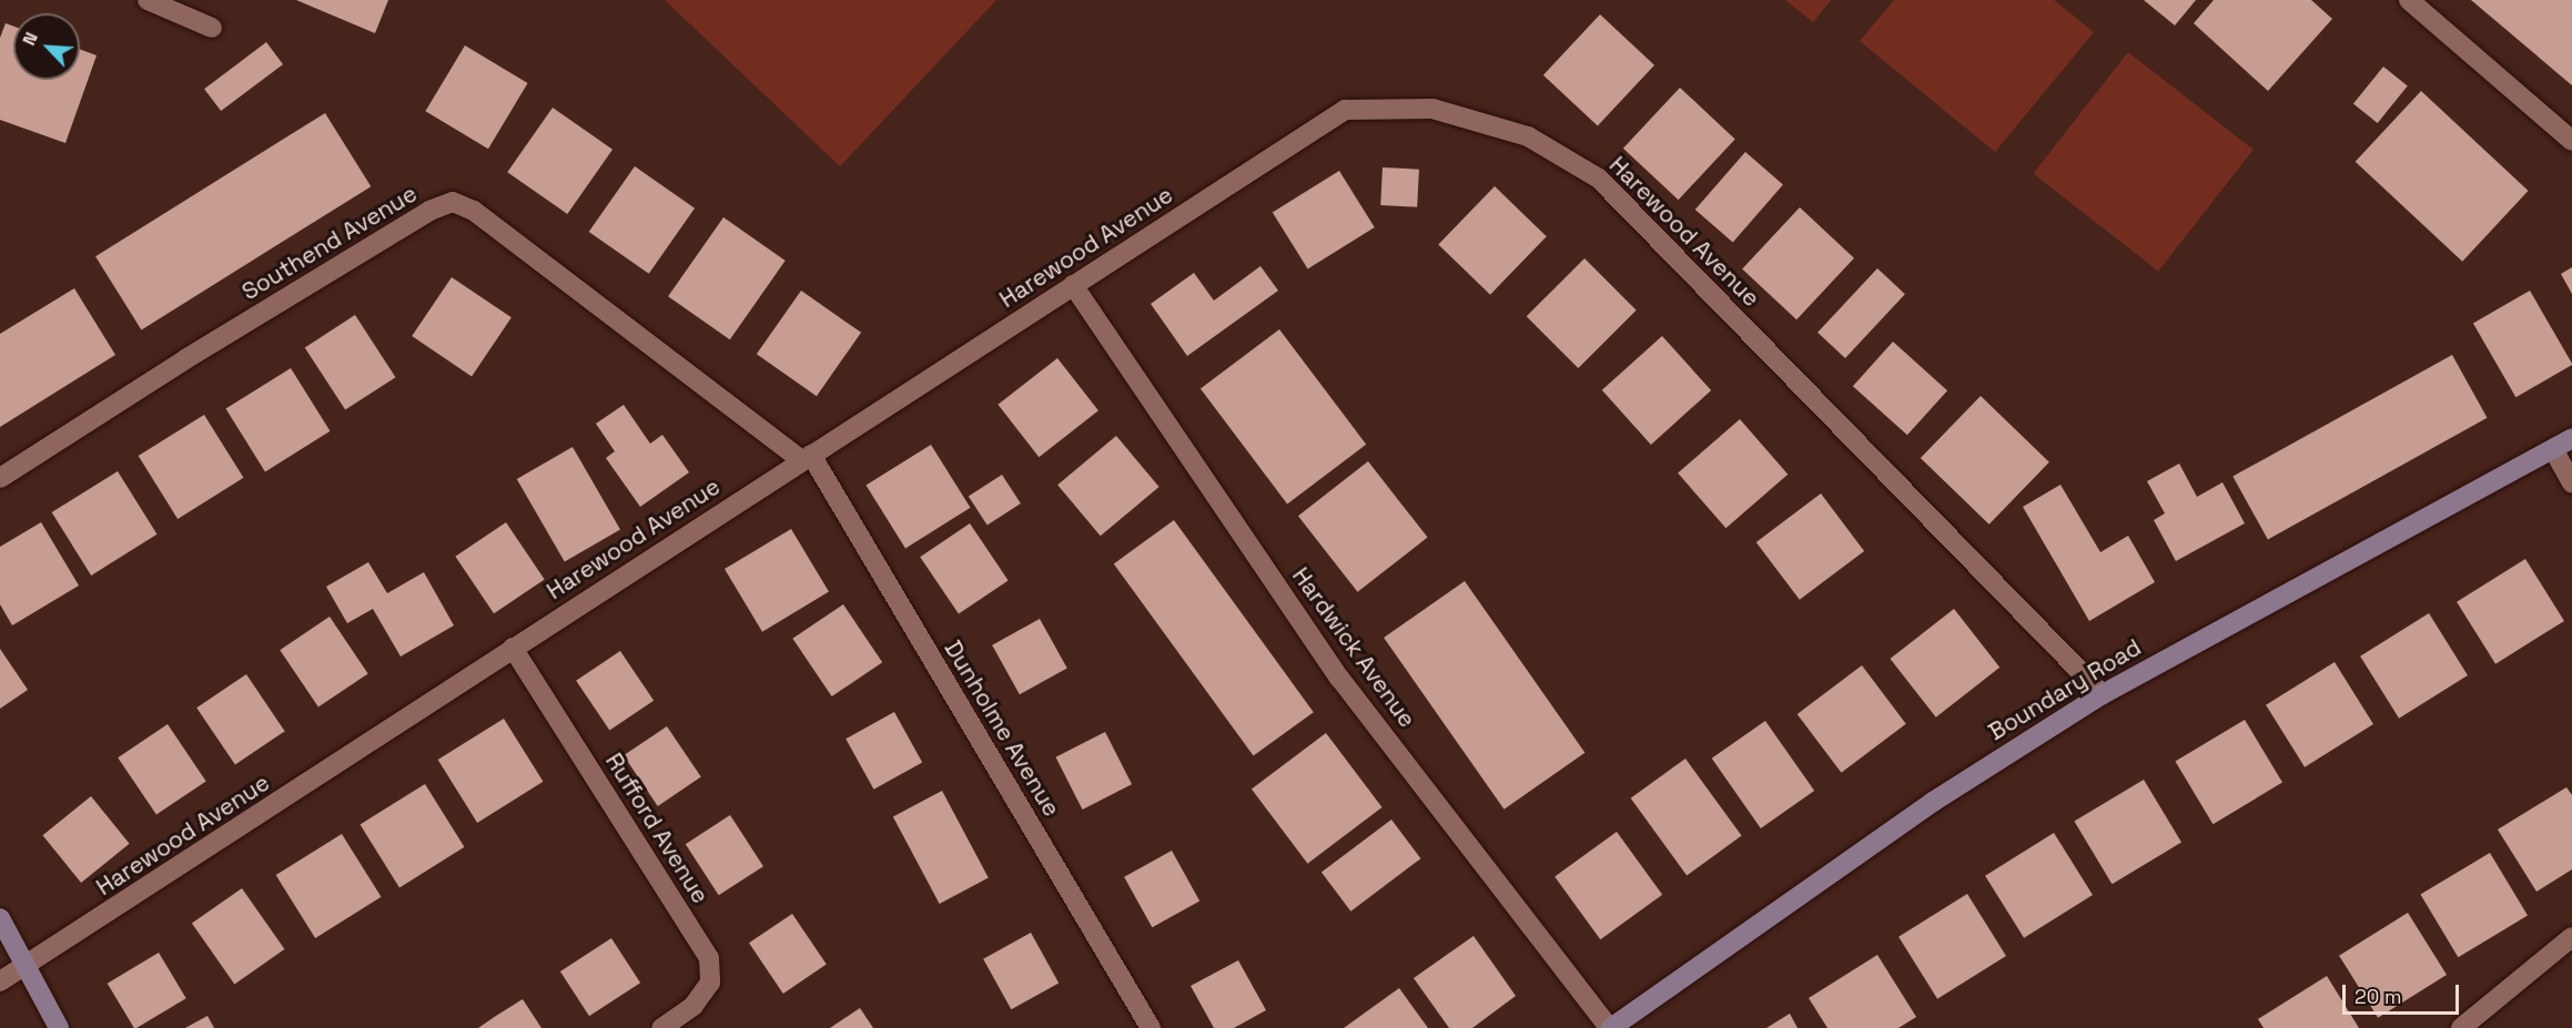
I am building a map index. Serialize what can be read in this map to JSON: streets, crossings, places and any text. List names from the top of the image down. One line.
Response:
{"streets":{"street":["Harewood Avenue","Southend Avenue","Hardwick Avenue","Boundary Road","Dunholme Avenue","Rufford Avenue"]},"crossings":[["Harewood Avenue","Southend Avenue"],["Harewood Avenue","Hardwick Avenue"],["Harewood Avenue","Boundary Road"],["Harewood Avenue","Dunholme Avenue"],["Harewood Avenue","Rufford Avenue"],["Southend Avenue","Dunholme Avenue"],["Hardwick Avenue","Boundary Road"]],"scale_bar":"20 m","north":"top left"}
